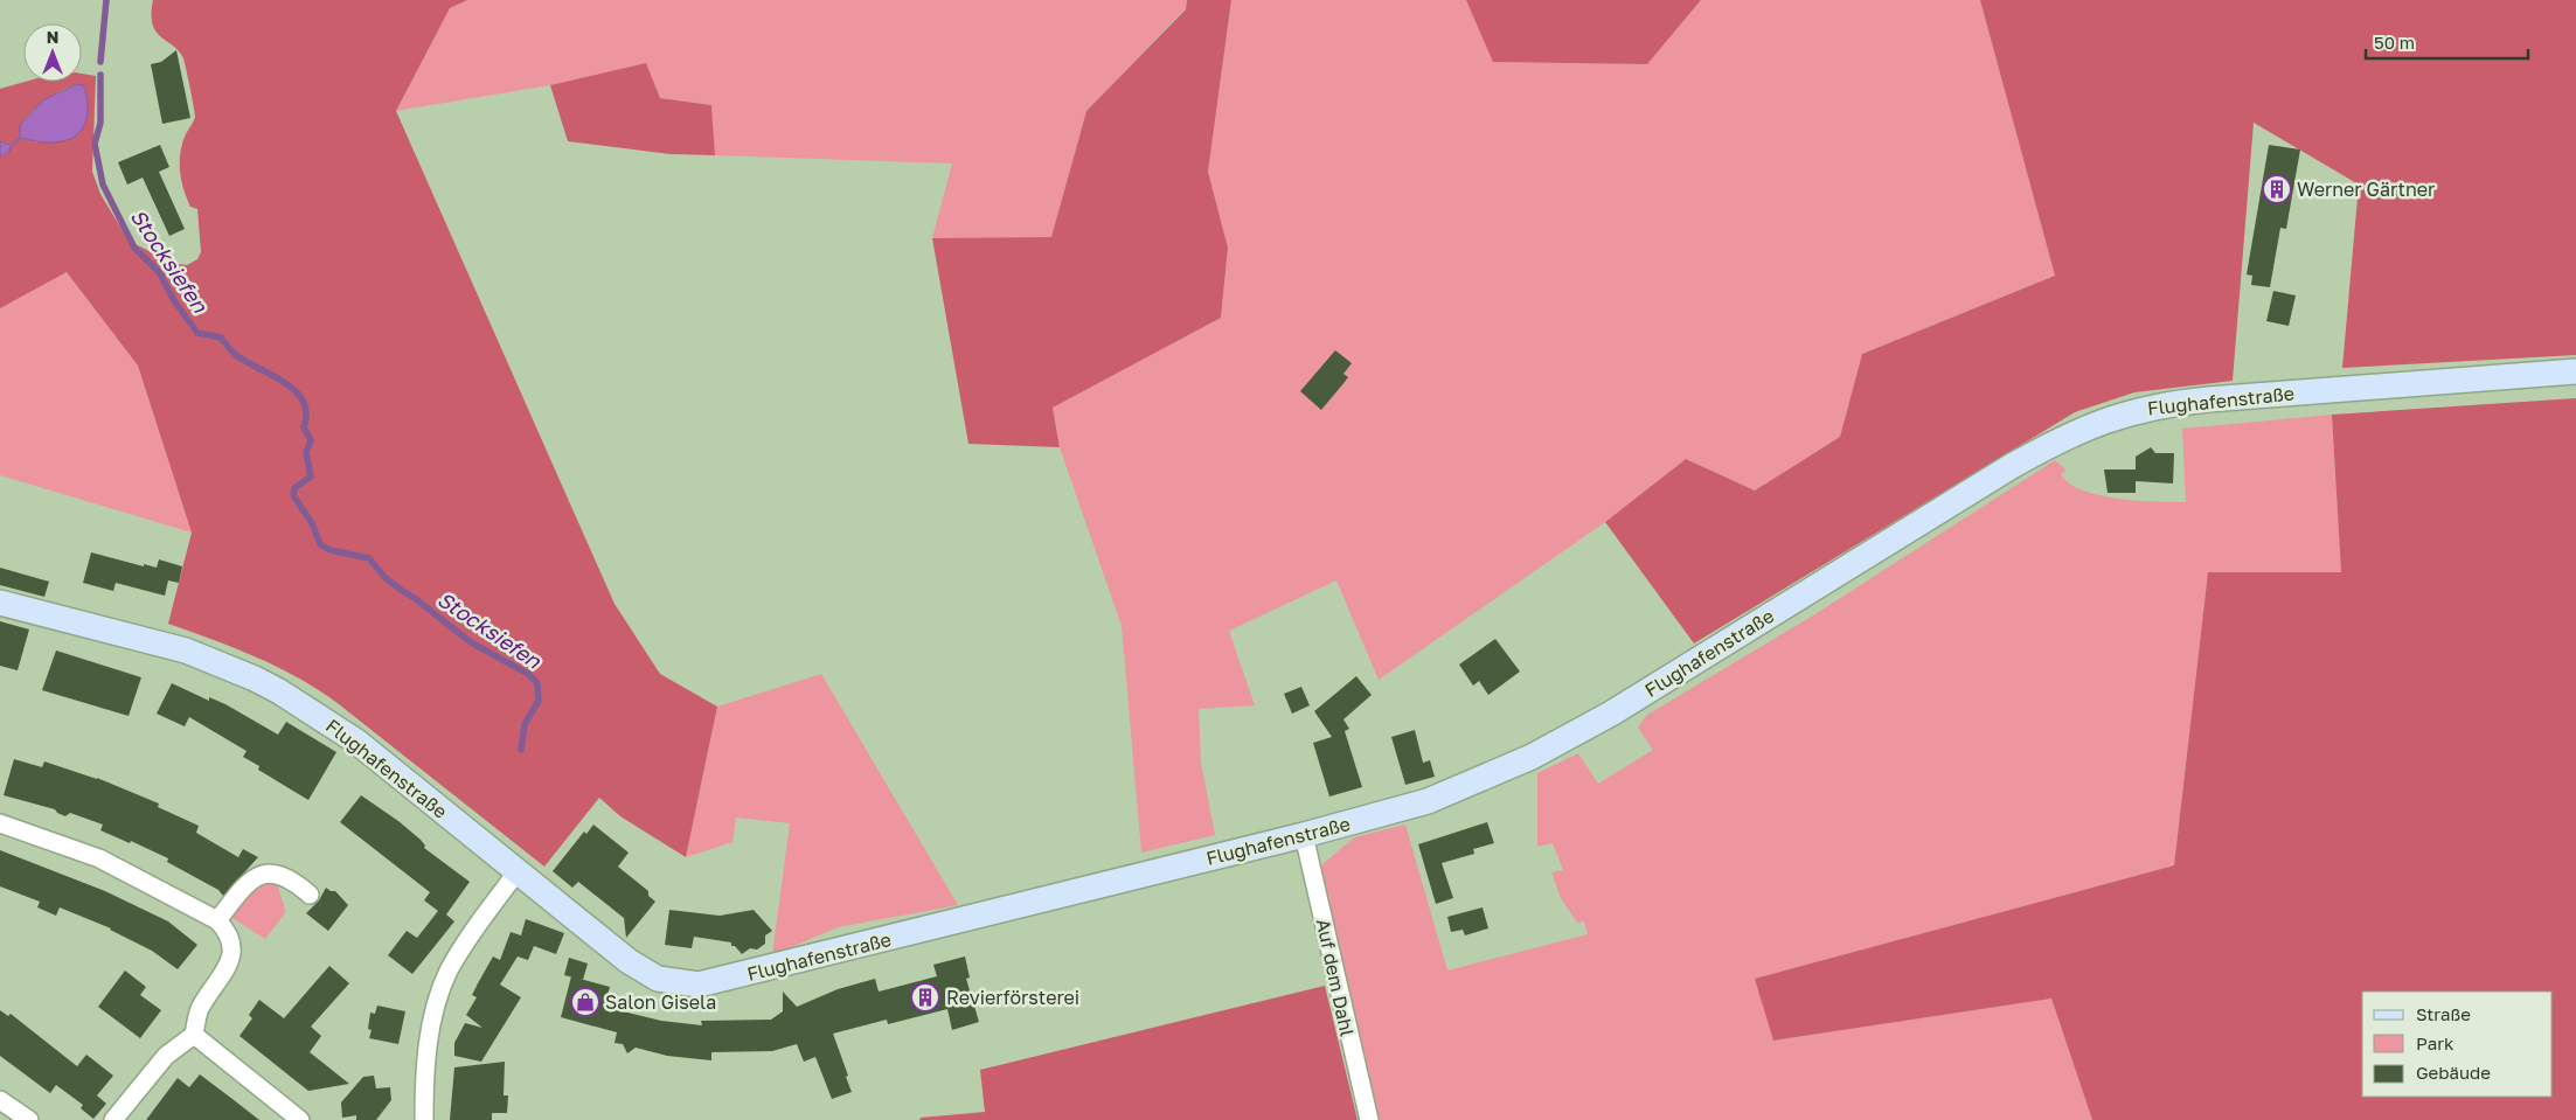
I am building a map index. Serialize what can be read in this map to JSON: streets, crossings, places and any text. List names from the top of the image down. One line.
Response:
{"streets":{"main road":["Flughafenstraße"],"street":["Auf dem Dahl"]},"crossings":[["Flughafenstraße","Auf dem Dahl"]],"water":["Stocksiefen"],"places":{"building":["Werner Gärtner","Revierförsterei"],"shop":["Salon Gisela"]},"legend":["Straße","Park","Gebäude"],"scale_bar":"50 m","north":"top"}
